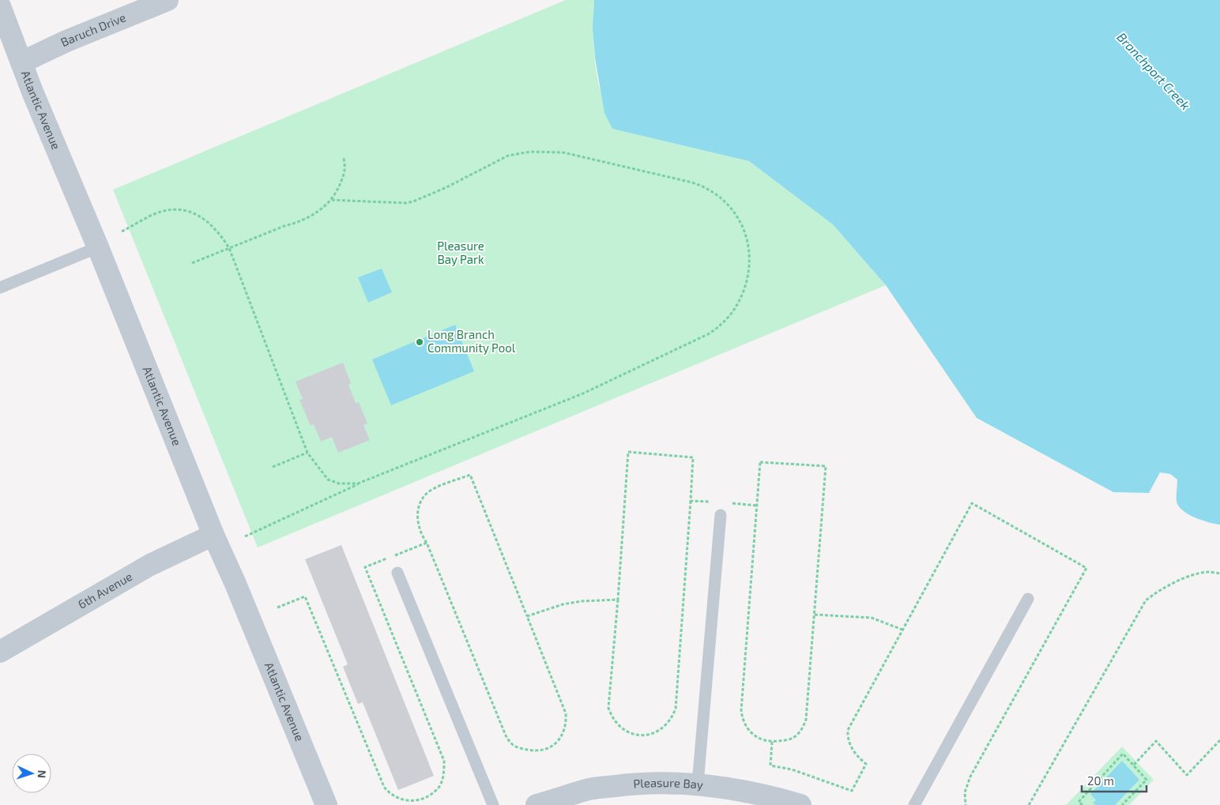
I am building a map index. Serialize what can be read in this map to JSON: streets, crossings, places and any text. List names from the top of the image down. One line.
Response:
{"streets":{"street":["Baruch Drive","Atlantic Avenue","6th Avenue","Pleasure Bay"]},"crossings":[["Baruch Drive","Atlantic Avenue"],["Atlantic Avenue","6th Avenue"]],"water":["Branchport Creek"],"parks":["Pleasure Bay Park"],"places":["Long Branch Community Pool"],"scale_bar":"20 m","north":"right"}
